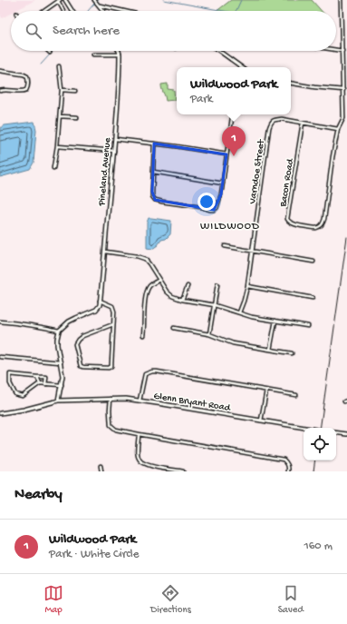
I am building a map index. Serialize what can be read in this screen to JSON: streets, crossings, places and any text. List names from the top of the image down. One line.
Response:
{"streets":{"street":["Pineland Avenue","Varndoe Street","Bacon Road","Glenn Bryant Road"]},"crossings":[["Varndoe Street","Bacon Road"]],"districts":["WILDWOOD"],"page":{"search":"Search here","popup":["Wildwood Park","Park"],"pins":"1","heading":"Nearby","list":[{"mark":"1","name":"Wildwood Park","note":"Park · White Circle","value":"160 m"}],"nav":["Map","Directions","Saved"]}}
